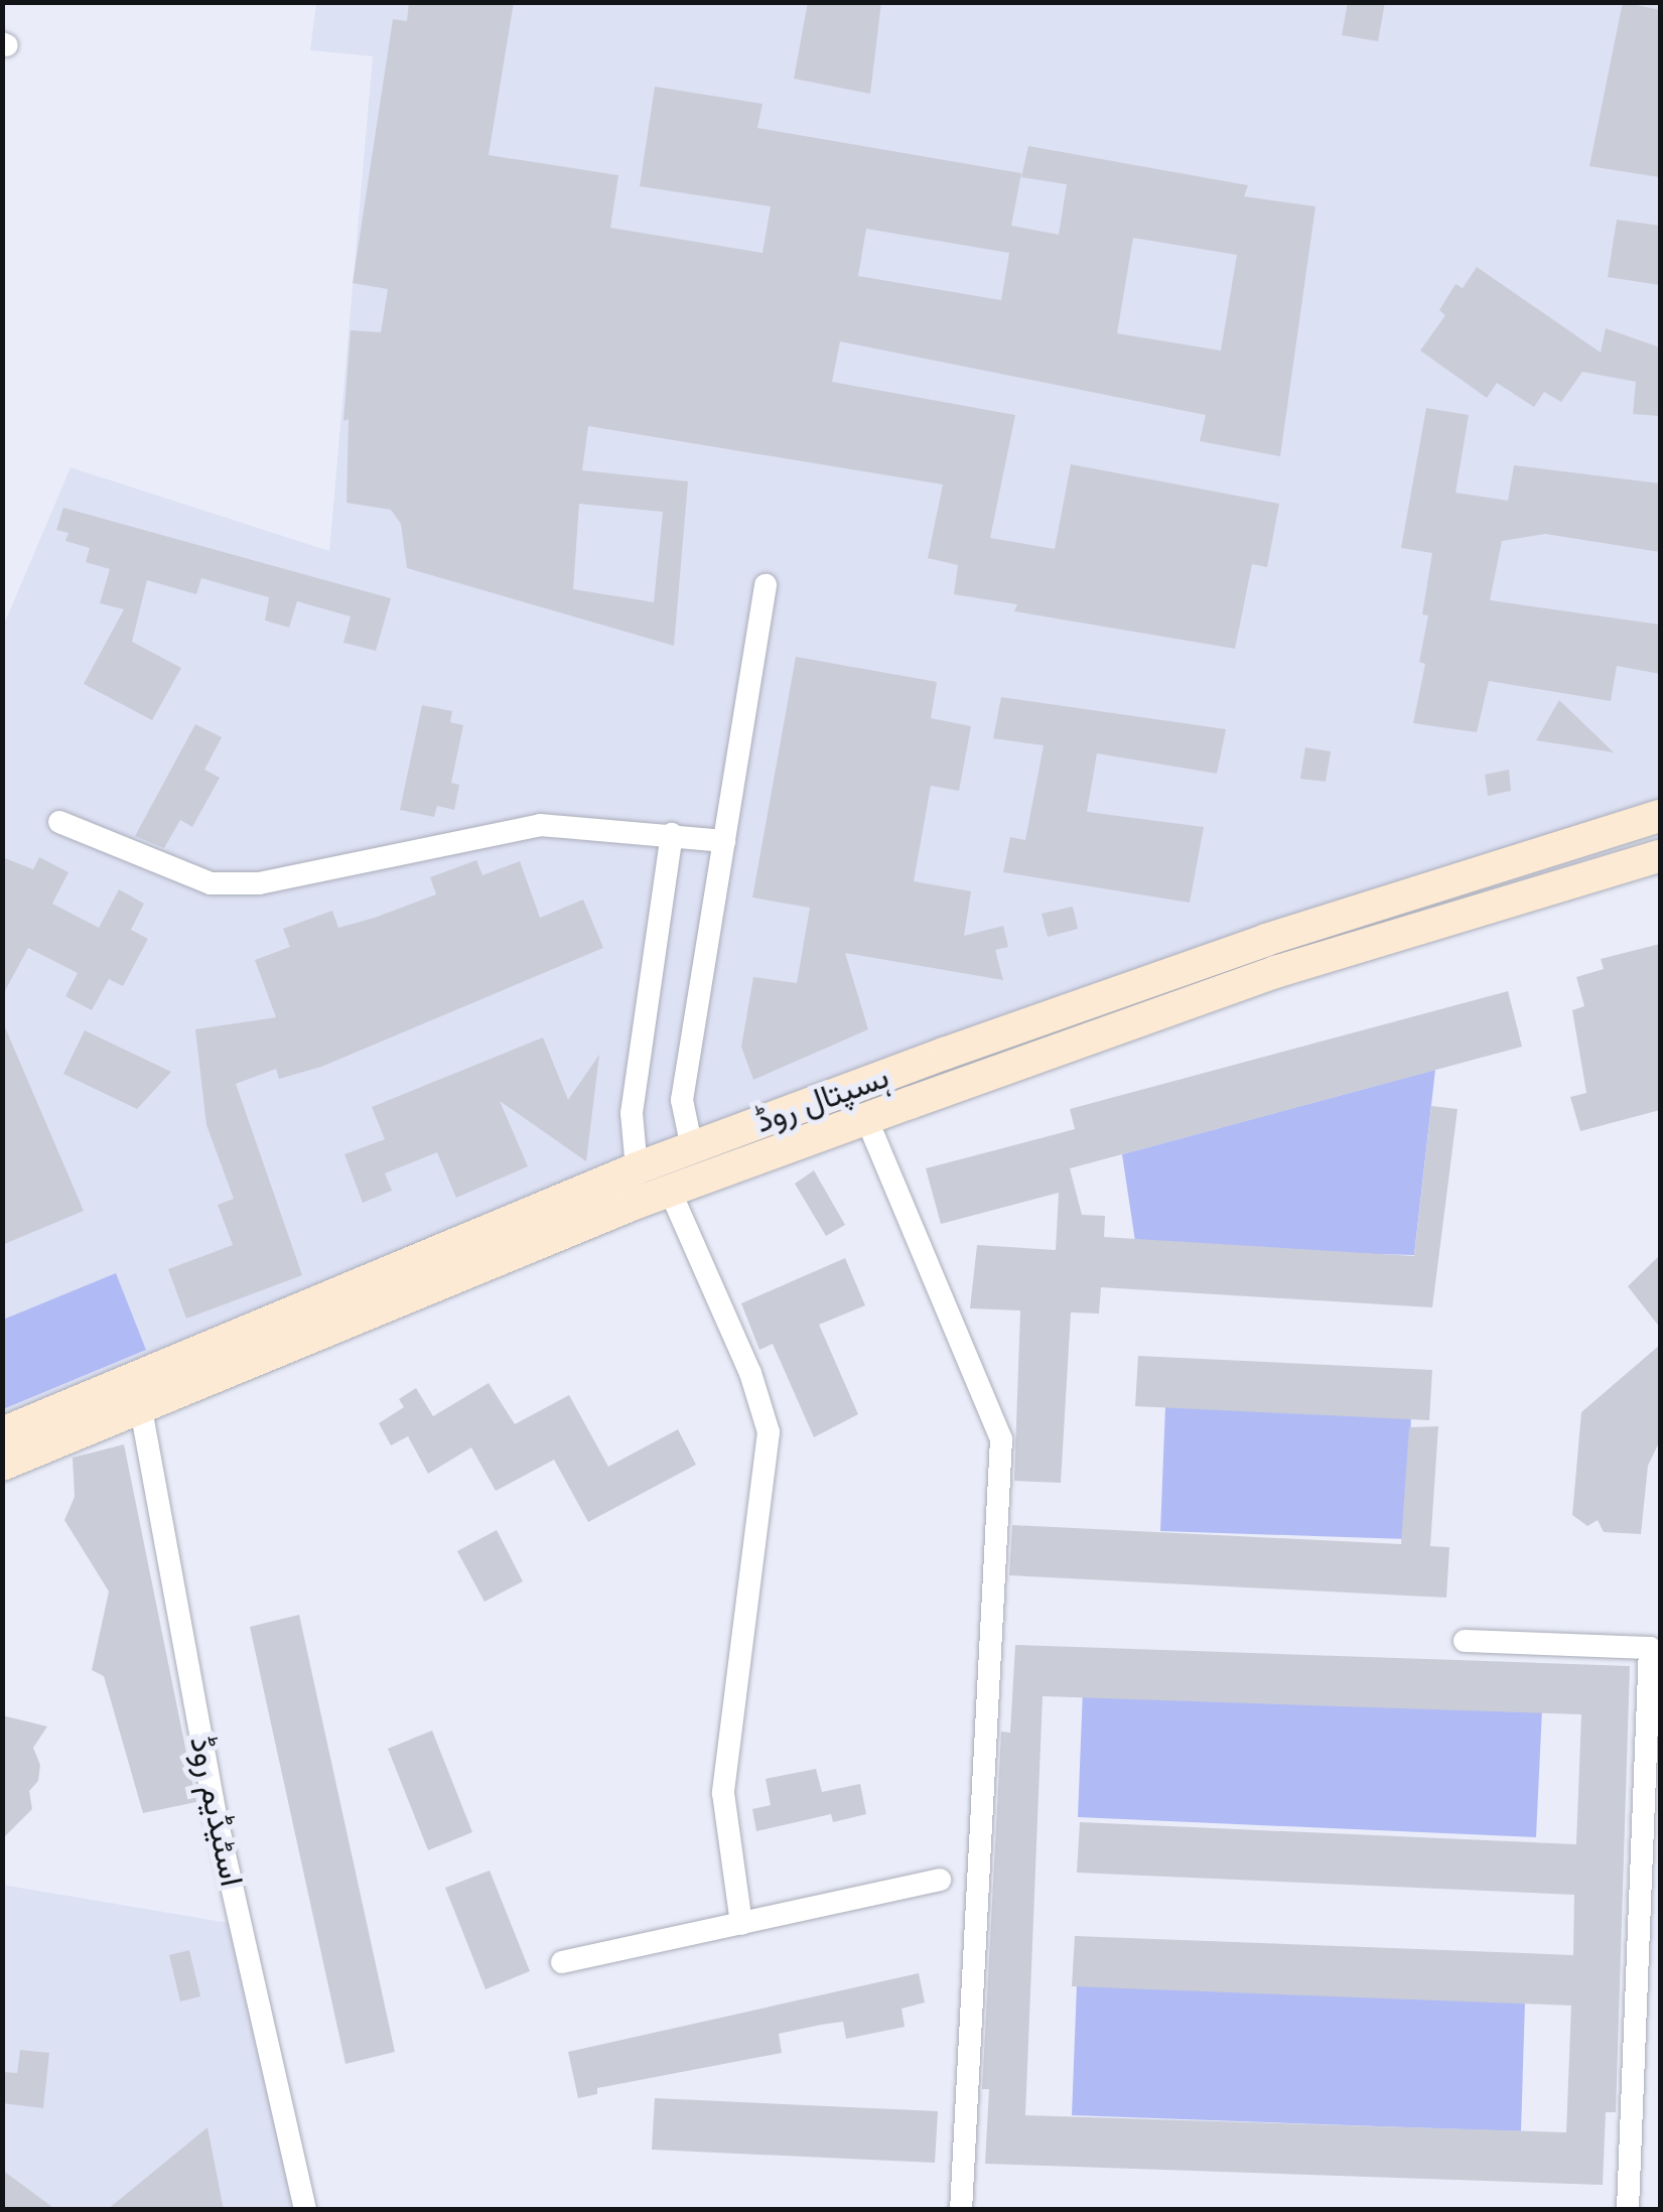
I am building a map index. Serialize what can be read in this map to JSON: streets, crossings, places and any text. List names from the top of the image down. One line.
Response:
{"streets":{"main road":["ہسپتال روڈ"],"street":["اسٹیڈیم روڈ"]},"crossings":[["ہسپتال روڈ","اسٹیڈیم روڈ"]]}
